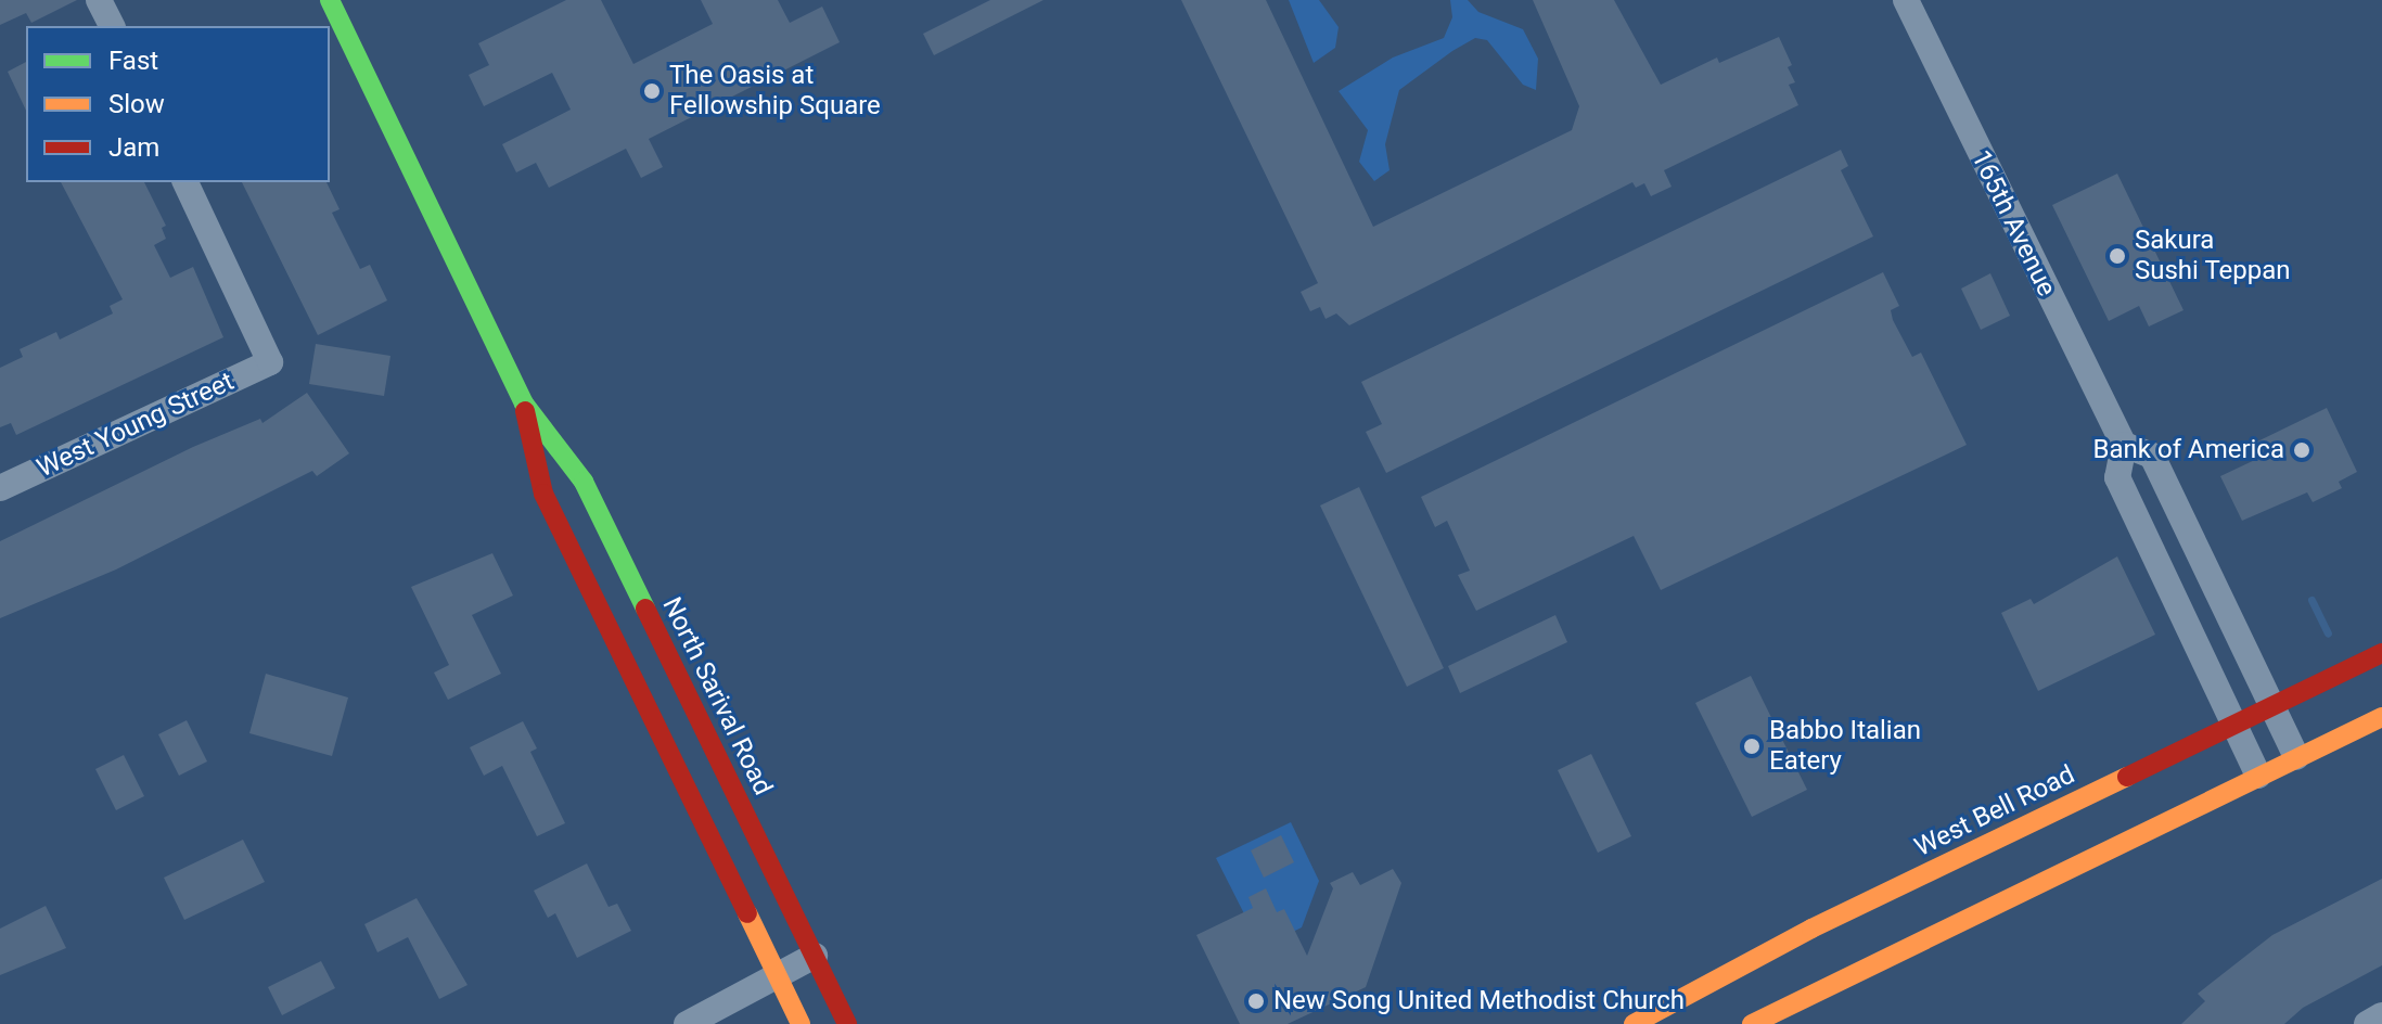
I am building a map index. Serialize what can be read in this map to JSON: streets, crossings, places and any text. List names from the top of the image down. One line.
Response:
{"streets":{"main road":["North Sarival Road","West Bell Road"],"street":["165th Avenue","West Young Street"]},"crossings":[["165th Avenue","West Bell Road"]],"places":["The Oasis at Fellowship Square","Sakura Sushi Teppan","Bank of America","Babbo Italian Eatery","New Song United Methodist Church"],"legend":["Fast","Slow","Jam"]}
